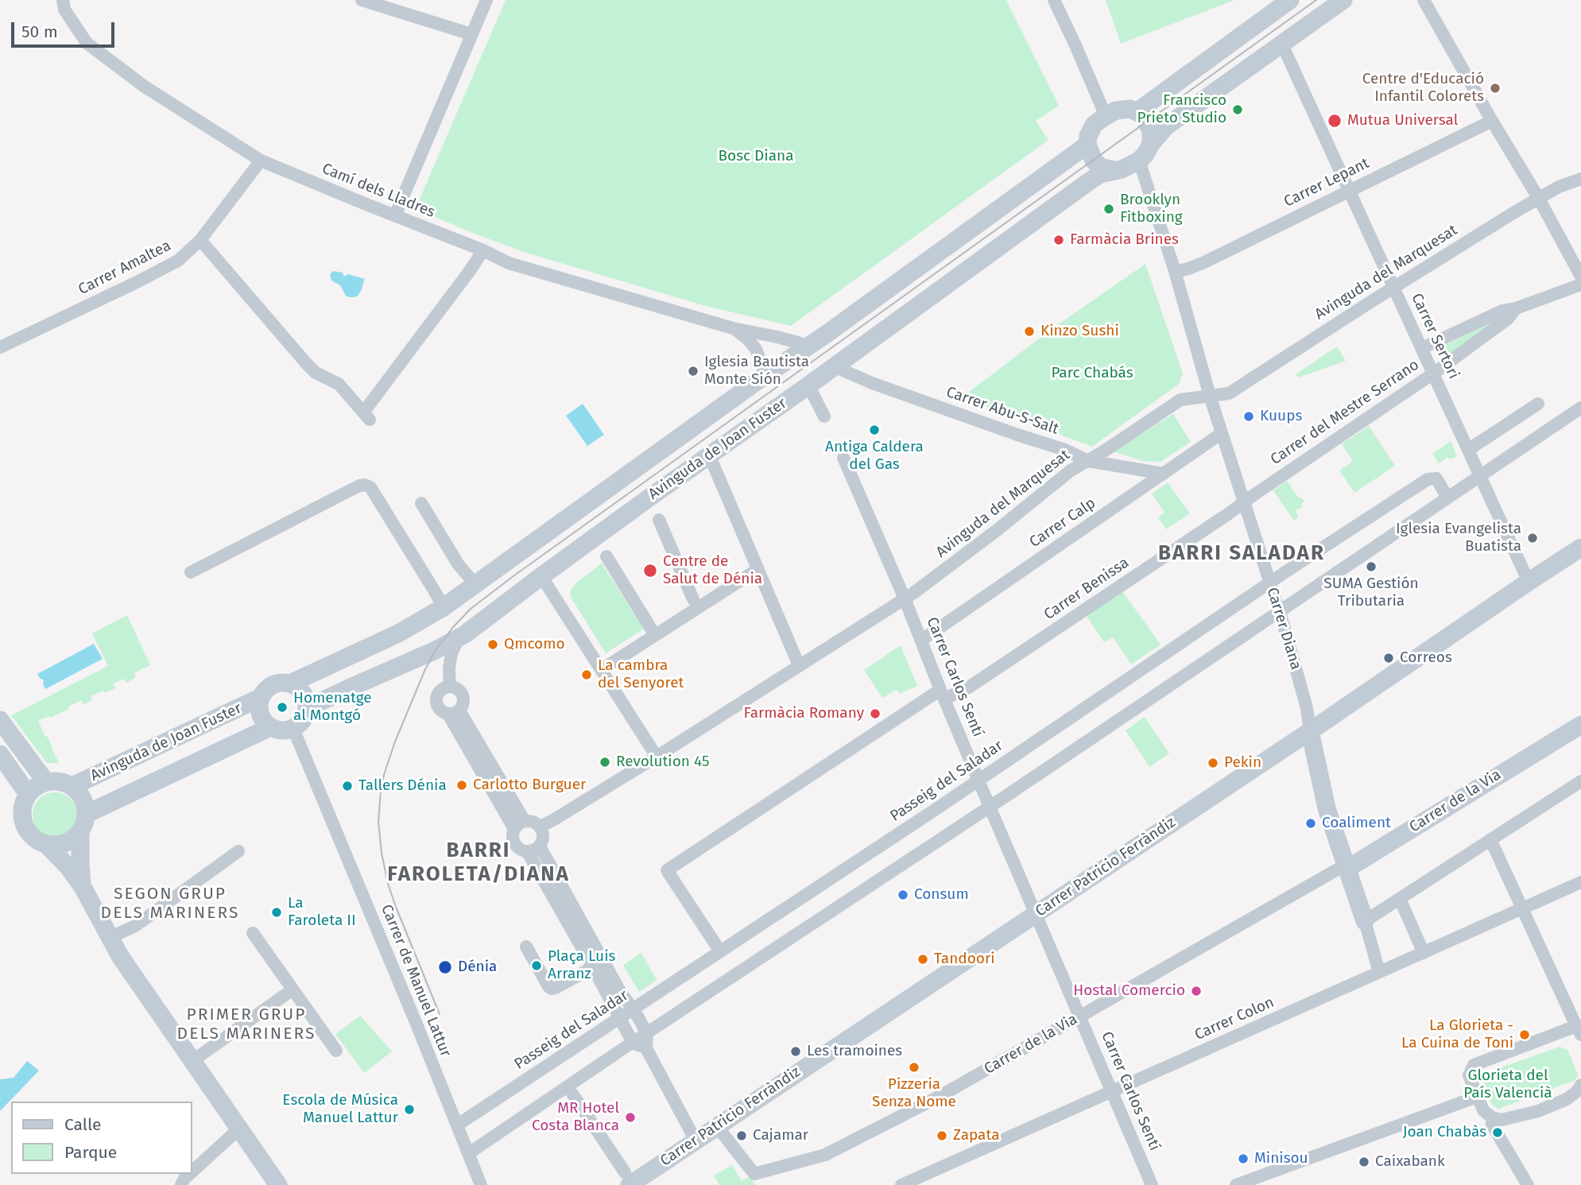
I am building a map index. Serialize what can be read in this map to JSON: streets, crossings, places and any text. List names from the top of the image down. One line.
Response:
{"streets":{"main road":["Avinguda de Joan Fuster","Carrer Diana","Carrer de la Via","Carrer Patricio Ferràndiz"],"street":["Carrer Lepant","Camí dels Lladres","Carrer Amaltea","Avinguda del Marquesat","Carrer Sertori","Carrer Abu-S-Salt","Carrer del Mestre Serrano","Carrer Calp","Carrer Benissa","Carrer Carlos Sentí","Passeig del Saladar","Carrer de Manuel Lattur","Carrer Colon"]},"crossings":[["Carrer Lepant","Carrer Sertori"],["Carrer Lepant","Carrer Diana"],["Camí dels Lladres","Carrer Amaltea"],["Camí dels Lladres","Avinguda de Joan Fuster"],["Avinguda del Marquesat","Carrer Sertori"],["Avinguda del Marquesat","Carrer Abu-S-Salt"],["Avinguda del Marquesat","Carrer Diana"],["Avinguda del Marquesat","Carrer Carlos Sentí"],["Carrer Sertori","Carrer del Mestre Serrano"],["Carrer Sertori","Carrer Patricio Ferràndiz"],["Carrer Abu-S-Salt","Avinguda de Joan Fuster"],["Carrer Abu-S-Salt","Carrer Calp"],["Carrer del Mestre Serrano","Carrer Benissa"],["Carrer del Mestre Serrano","Carrer Diana"],["Avinguda de Joan Fuster","Carrer Diana"],["Avinguda de Joan Fuster","Carrer de Manuel Lattur"],["Carrer Calp","Carrer Diana"],["Carrer Calp","Carrer Carlos Sentí"],["Carrer Benissa","Carrer Diana"],["Carrer Benissa","Carrer Carlos Sentí"],["Carrer Benissa","Passeig del Saladar"],["Carrer Diana","Passeig del Saladar"],["Carrer Diana","Carrer de la Via"],["Carrer Diana","Carrer Patricio Ferràndiz"],["Carrer Diana","Carrer Colon"],["Carrer Carlos Sentí","Passeig del Saladar"],["Carrer Carlos Sentí","Carrer de la Via"],["Carrer Carlos Sentí","Carrer Patricio Ferràndiz"],["Carrer Carlos Sentí","Carrer Colon"],["Passeig del Saladar","Carrer de Manuel Lattur"]],"districts":["BARRI SALADAR","BARRI FAROLETA/DIANA","SEGON GRUP DELS MARINERS","PRIMER GRUP DELS MARINERS"],"parks":["Bosc Diana","Parc Chabás","Glorieta del País Valencià"],"places":["Centre d'Educació Infantil Colorets","Francisco Prieto Studio","Mutua Universal","Brooklyn Fitboxing","Farmàcia Brines","Kinzo Sushi","Iglesia Bautista Monte Sión","Kuups","Antiga Caldera del Gas","Iglesia Evangelista Buatista","SUMA Gestión Tributaria","Centre de Salut de Dénia","Qmcomo","Correos","La cambra del Senyoret","Homenatge al Montgó","Farmàcia Romany","Revolution 45","Pekin","Carlotto Burguer","Tallers Dénia","Coaliment","Consum","La Faroleta II","Tandoori","Plaça Luis Arranz","Dénia","Hostal Comercio","La Glorieta - La Cuina de Toni","Les tramoines","Pizzeria Senza Nome","Escola de Música Manuel Lattur","MR Hotel Costa Blanca","Joan Chabàs","Cajamar","Zapata","Minisou","Caixabank"],"legend":["Calle","Parque"],"scale_bar":"50 m"}
